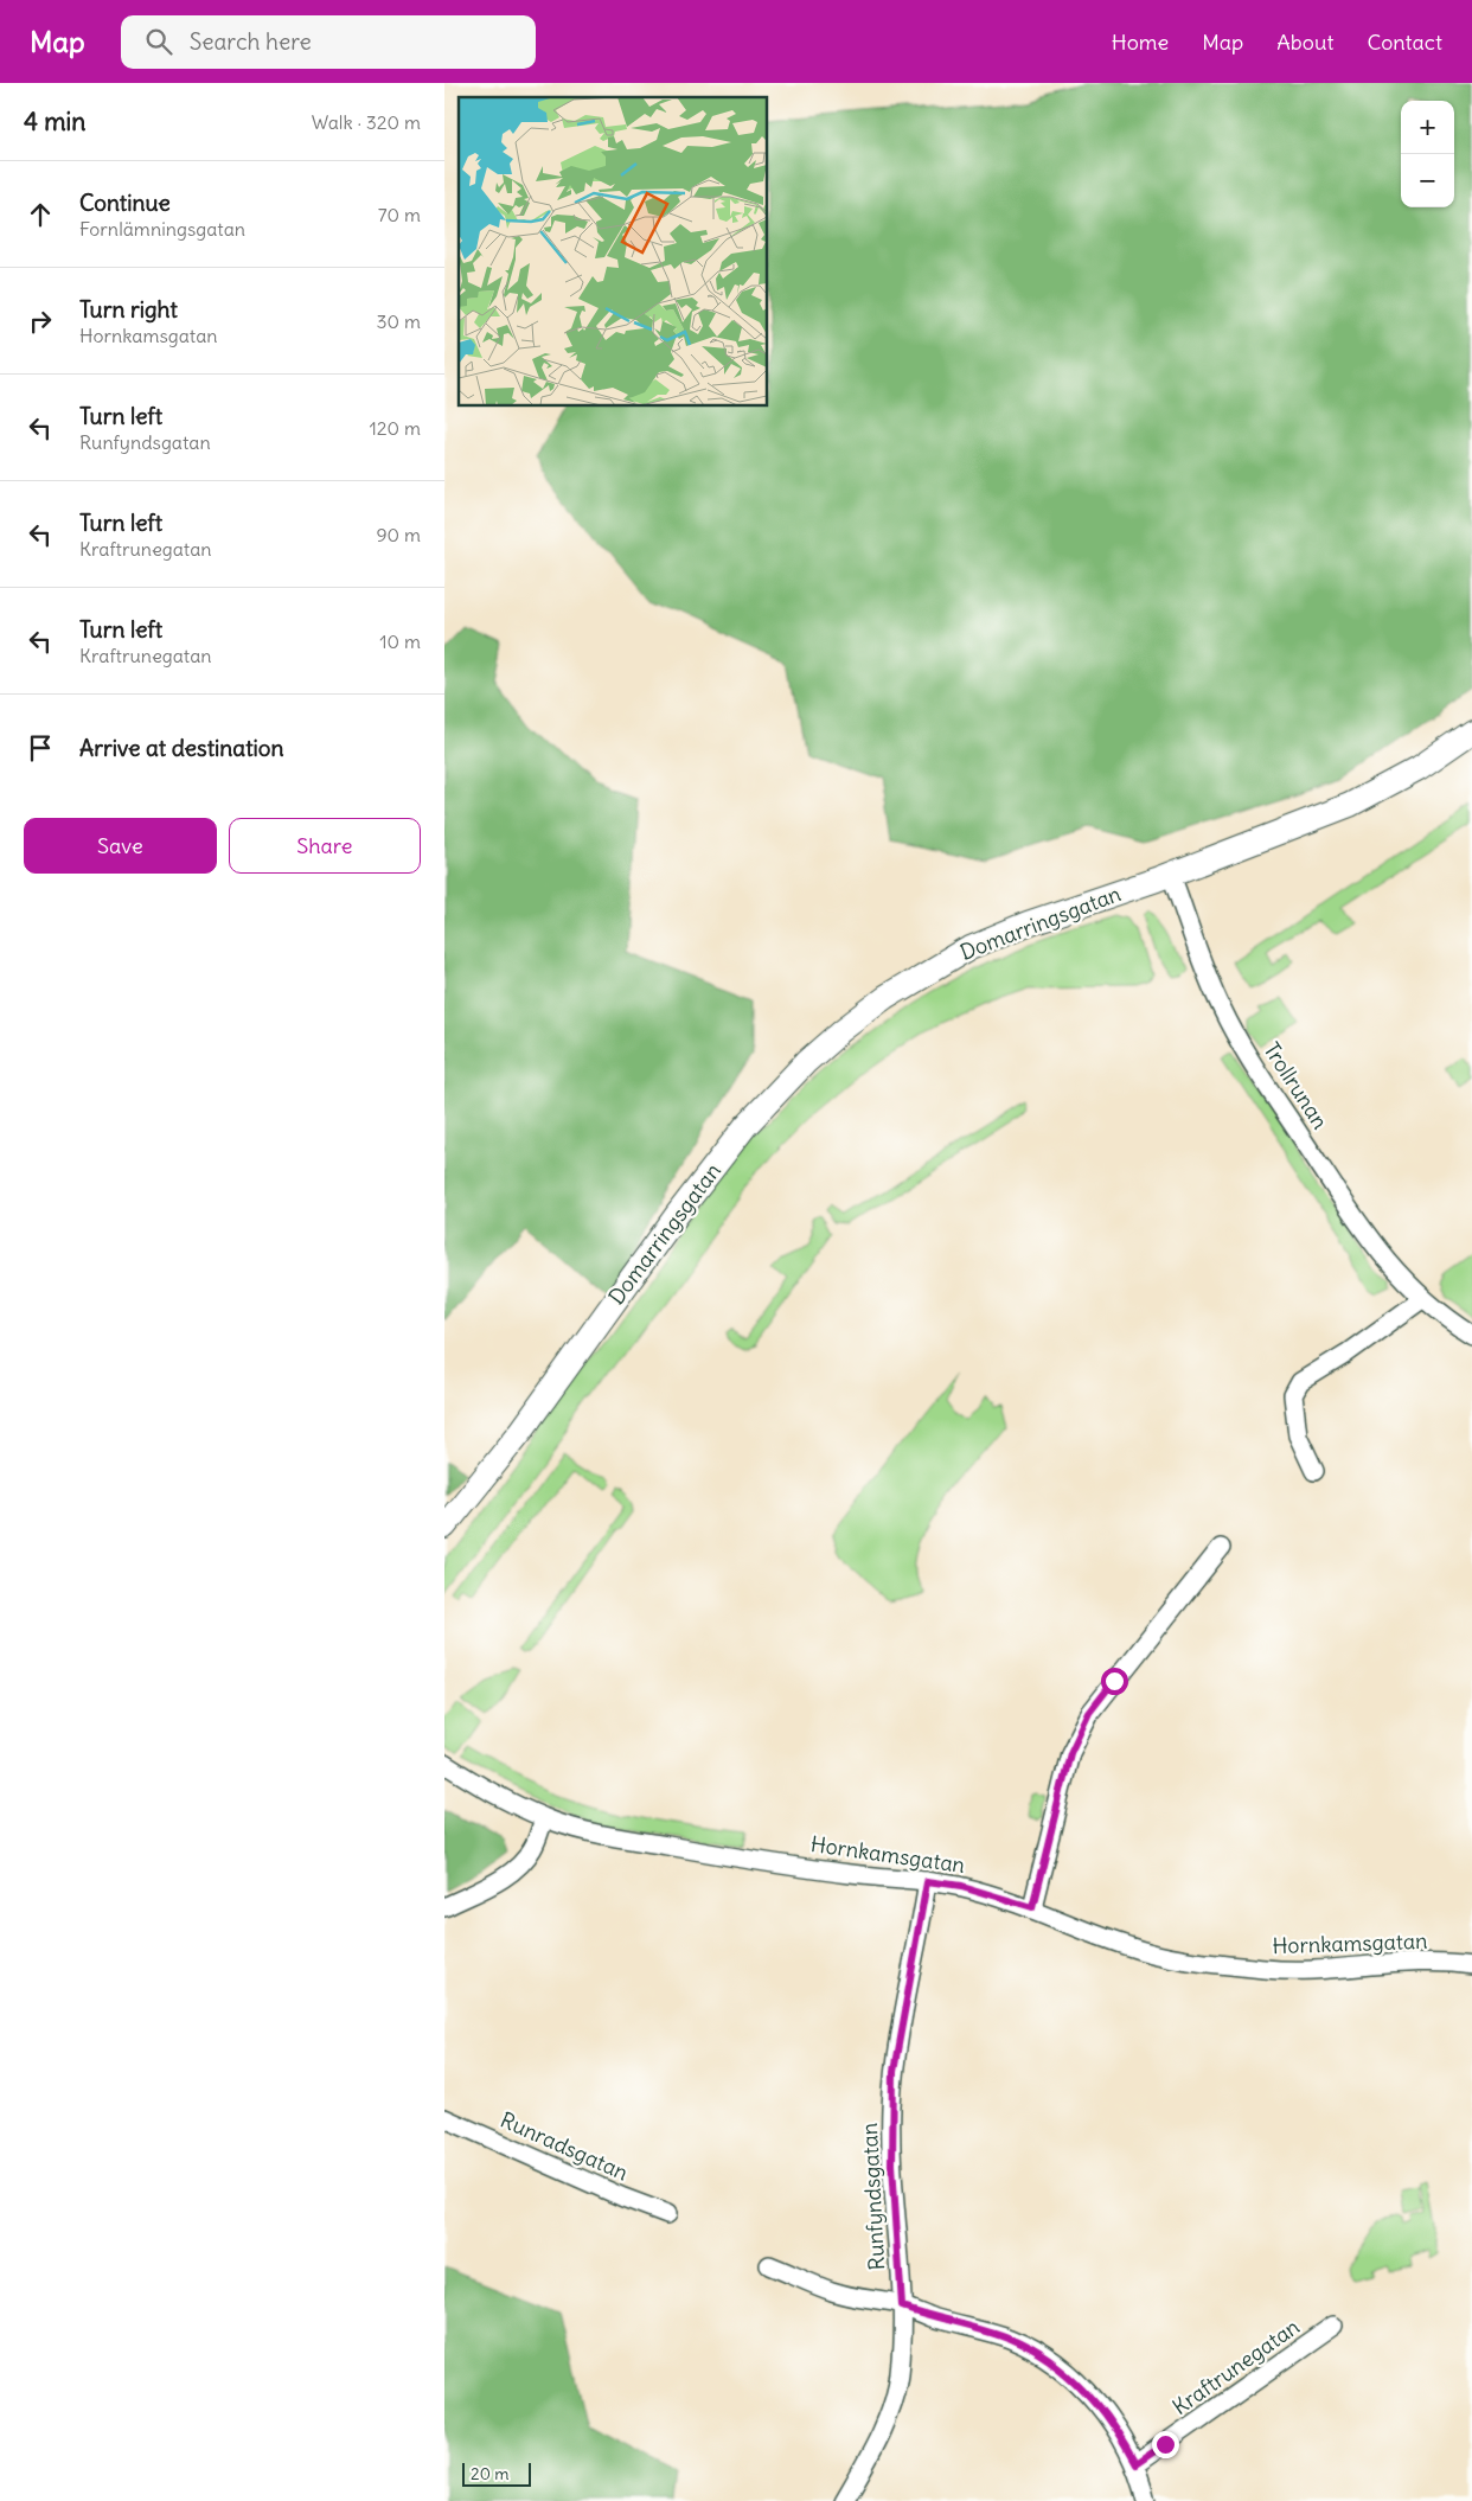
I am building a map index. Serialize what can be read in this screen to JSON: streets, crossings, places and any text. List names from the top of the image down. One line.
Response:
{"streets":{"street":["Domarringsgatan","Trollrunan","Hornkamsgatan","Runradsgatan","Runfyndsgatan","Kraftrunegatan"]},"crossings":[["Domarringsgatan","Trollrunan"],["Hornkamsgatan","Runfyndsgatan"]],"scale_bar":"20 m","page":{"header":"Map","search":"Search here","nav":["Home","Map","About","Contact"],"heading":["4 min","Walk · 320 m"],"map_buttons":["+","−"],"list":[["Continue","Fornlämningsgatan","70 m"],["Turn right","Hornkamsgatan","30 m"],["Turn left","Runfyndsgatan","120 m"],["Turn left","Kraftrunegatan","90 m"],["Turn left","Kraftrunegatan","10 m"],"Arrive at destination"],"buttons":["Save","Share"],"scale":"20 m"}}
